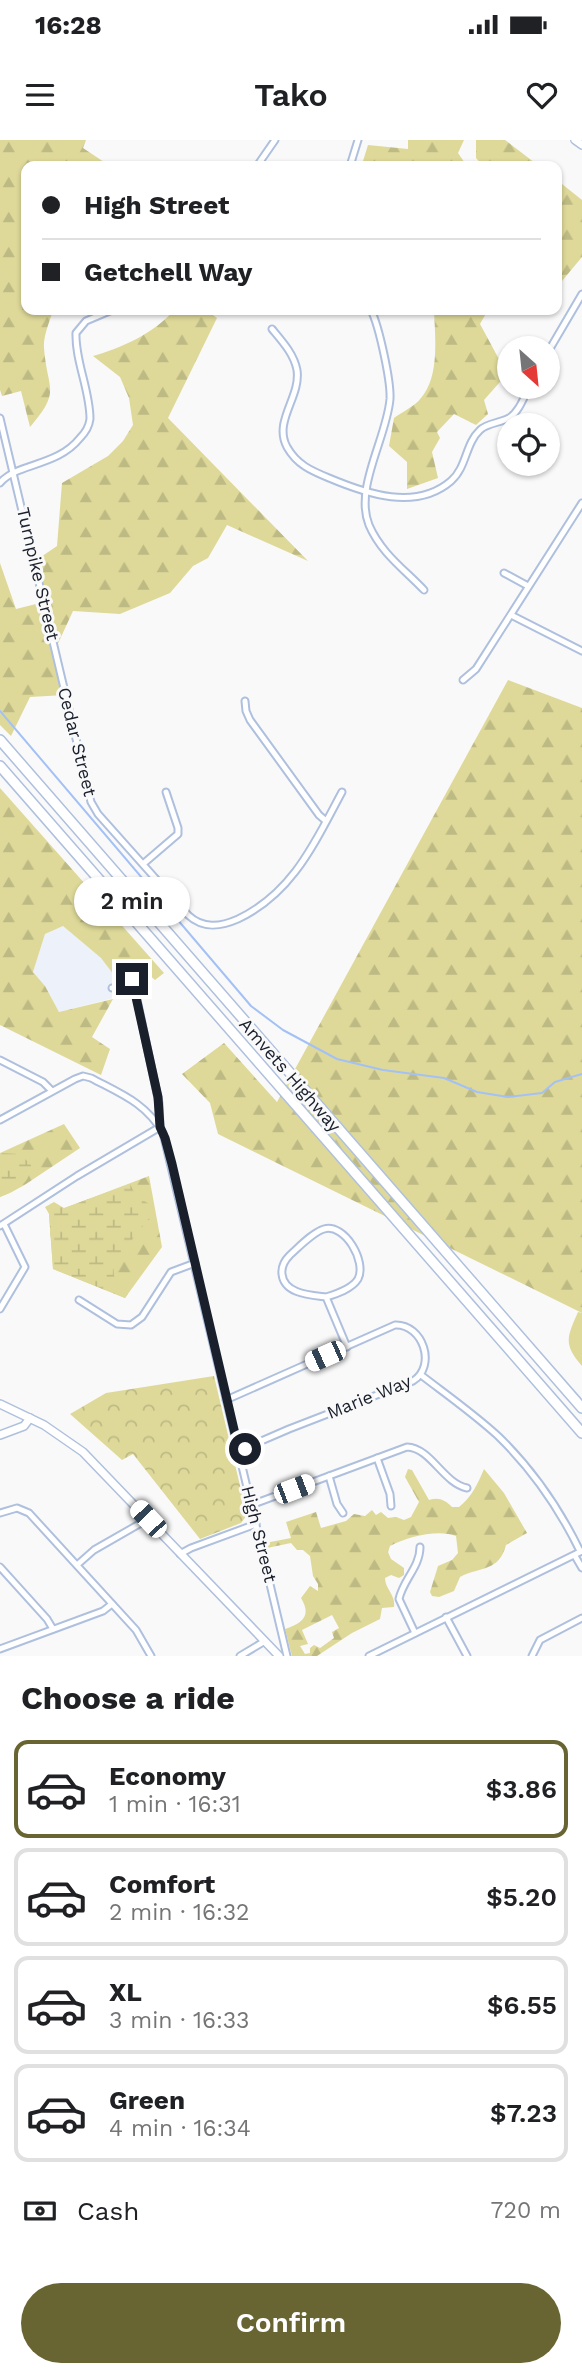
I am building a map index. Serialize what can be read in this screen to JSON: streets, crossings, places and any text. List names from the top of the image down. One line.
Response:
{"streets":{"highway":["Amvets Highway"],"street":["Turnpike Street","Cedar Street","Marie Way","High Street"]},"crossings":[["Turnpike Street","Cedar Street"],["Marie Way","High Street"]],"north":"bottom right","page":{"status":"16:28","header":"Tako","banner":["High Street","Getchell Way"],"bubble":"2 min","heading":"Choose a ride","list":[{"name":"Economy","note":"1 min · 16:31","value":"$3.86"},{"name":"Comfort","note":"2 min · 16:32","value":"$5.20"},{"name":"XL","note":"3 min · 16:33","value":"$6.55"},{"name":"Green","note":"4 min · 16:34","value":"$7.23"}],"pay":["Cash","720 m"],"buttons":"Confirm"}}
